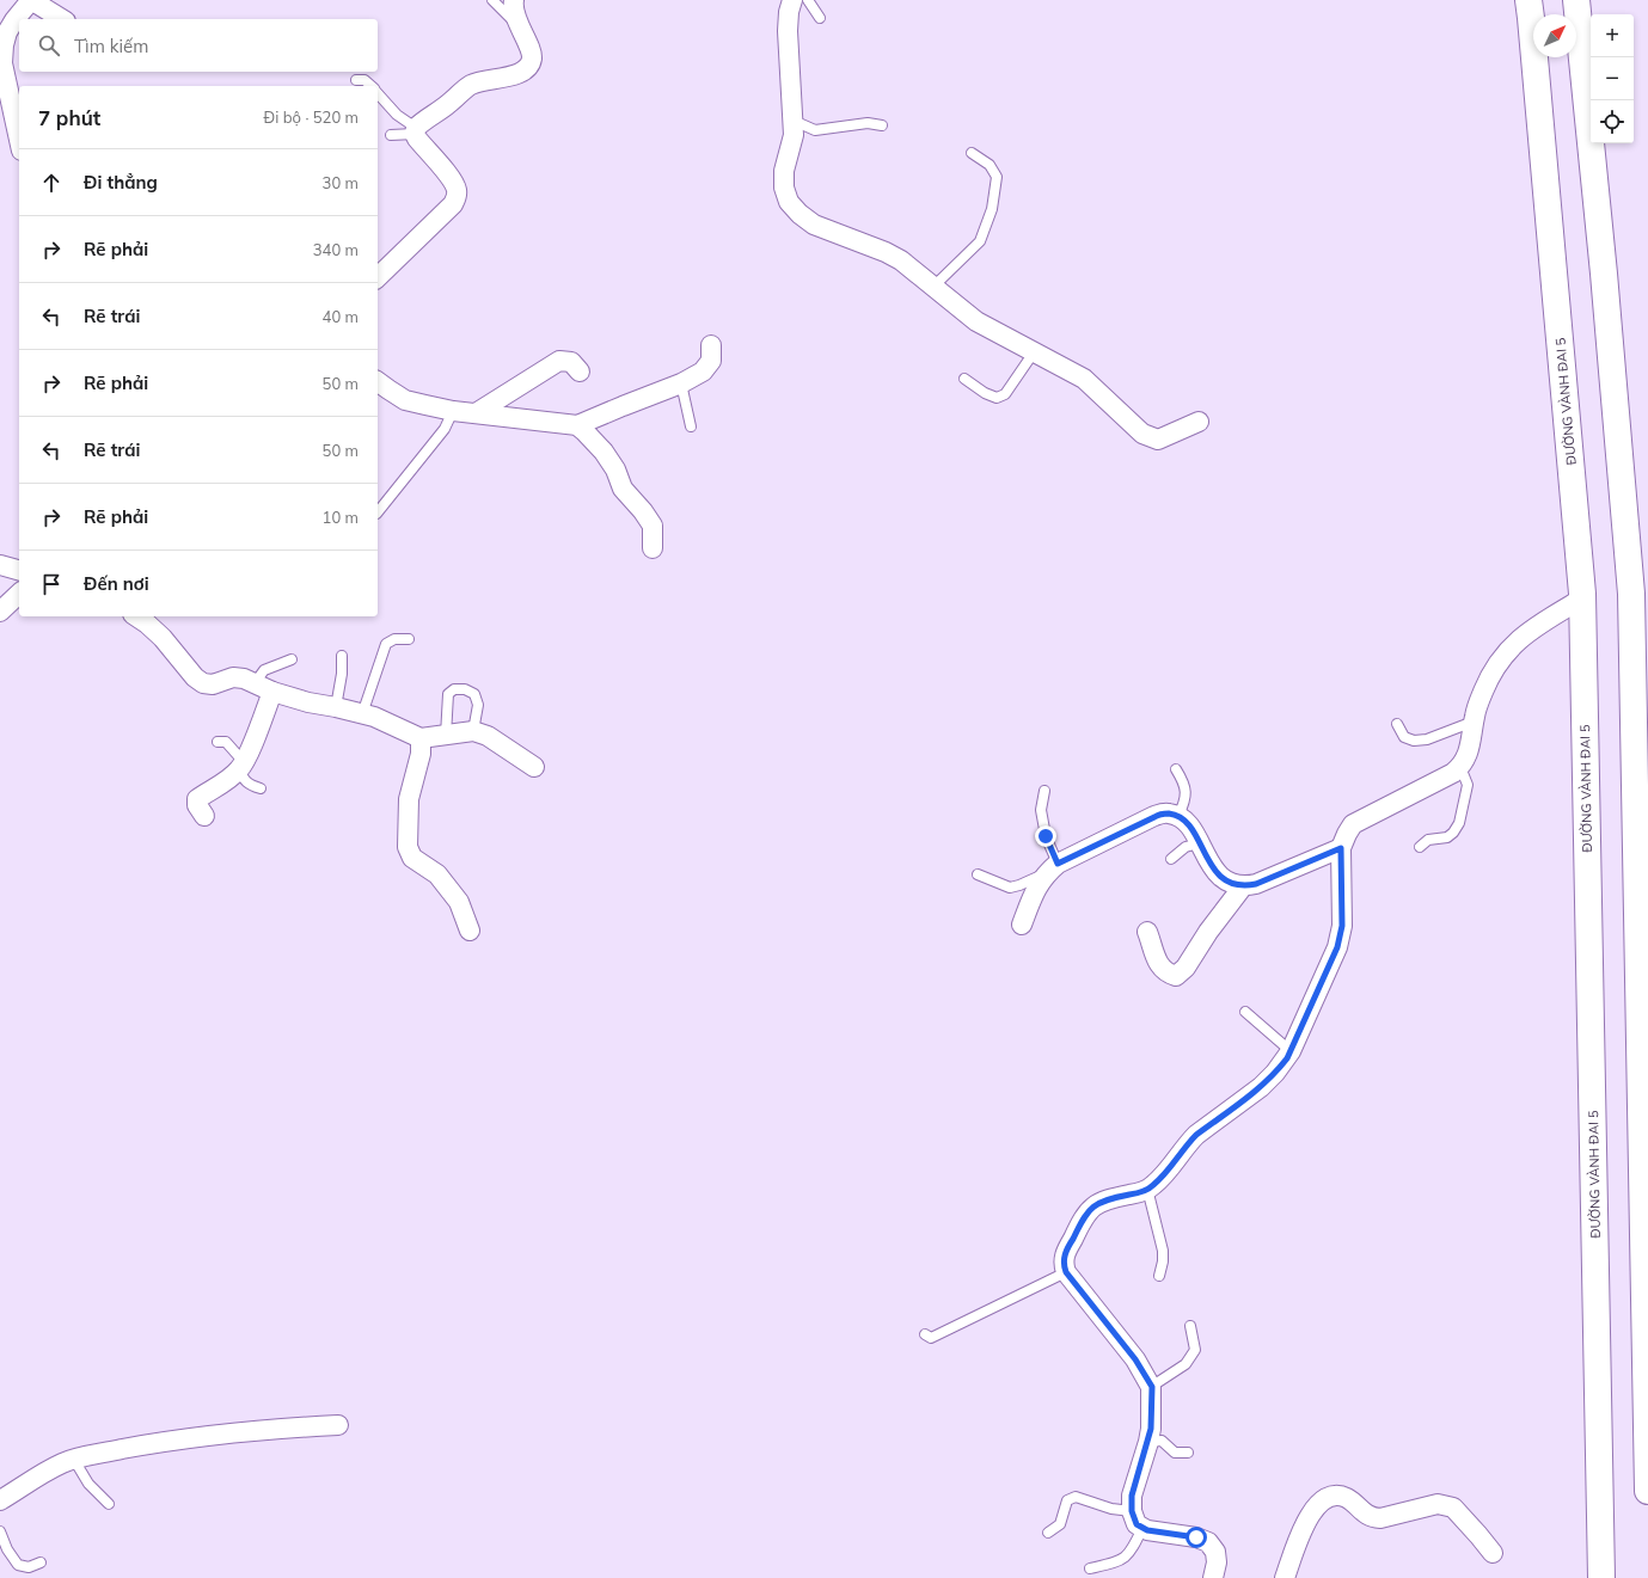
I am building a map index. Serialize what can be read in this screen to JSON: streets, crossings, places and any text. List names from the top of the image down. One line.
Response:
{"streets":{"main road":["ĐƯỜNG VÀNH ĐAI 5"]},"north":"top right","page":{"map_buttons":["+","−"],"search":"Tìm kiếm","heading":["7 phút","Đi bộ · 520 m"],"list":[["Đi thẳng","30 m"],["Rẽ phải","340 m"],["Rẽ trái","40 m"],["Rẽ phải","50 m"],["Rẽ trái","50 m"],["Rẽ phải","10 m"],"Đến nơi"]}}
